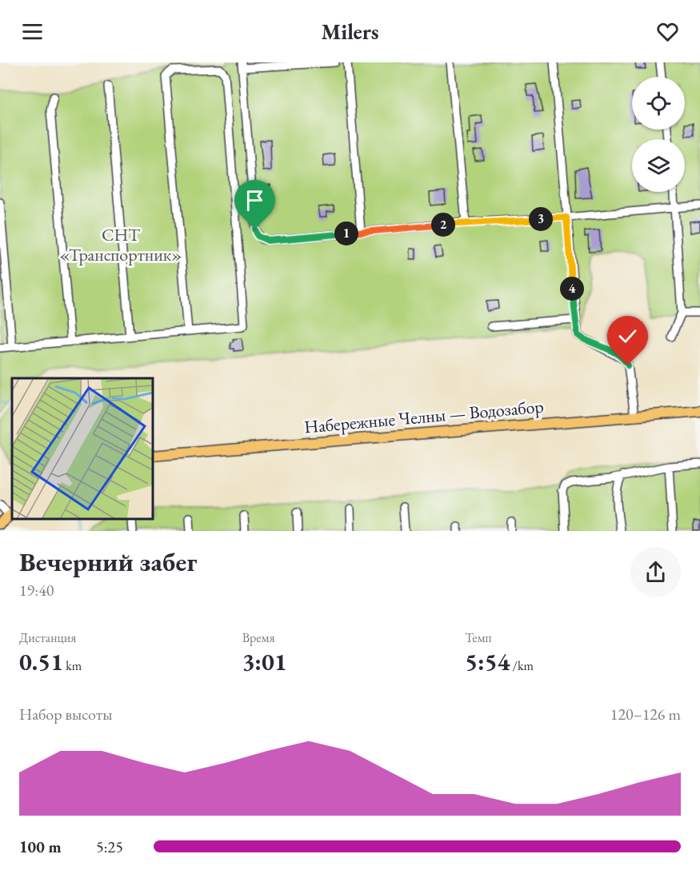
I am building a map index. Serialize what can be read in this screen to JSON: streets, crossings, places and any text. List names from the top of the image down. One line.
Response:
{"streets":{"main road":["Набережные Челны — Водозабор"]},"parks":["СНТ «Транспортник»"],"page":{"header":"Milers","pins":["3","2","1","4"],"heading":["Вечерний забег","19:40"],"stats":[["Дистанция","0.51 km"],["Время","3:01"],["Темп","5:54 /km"]],"chart":["Набор высоты","120–126 m"],"list":[{"name":"100 m","note":"5:25"}]}}
